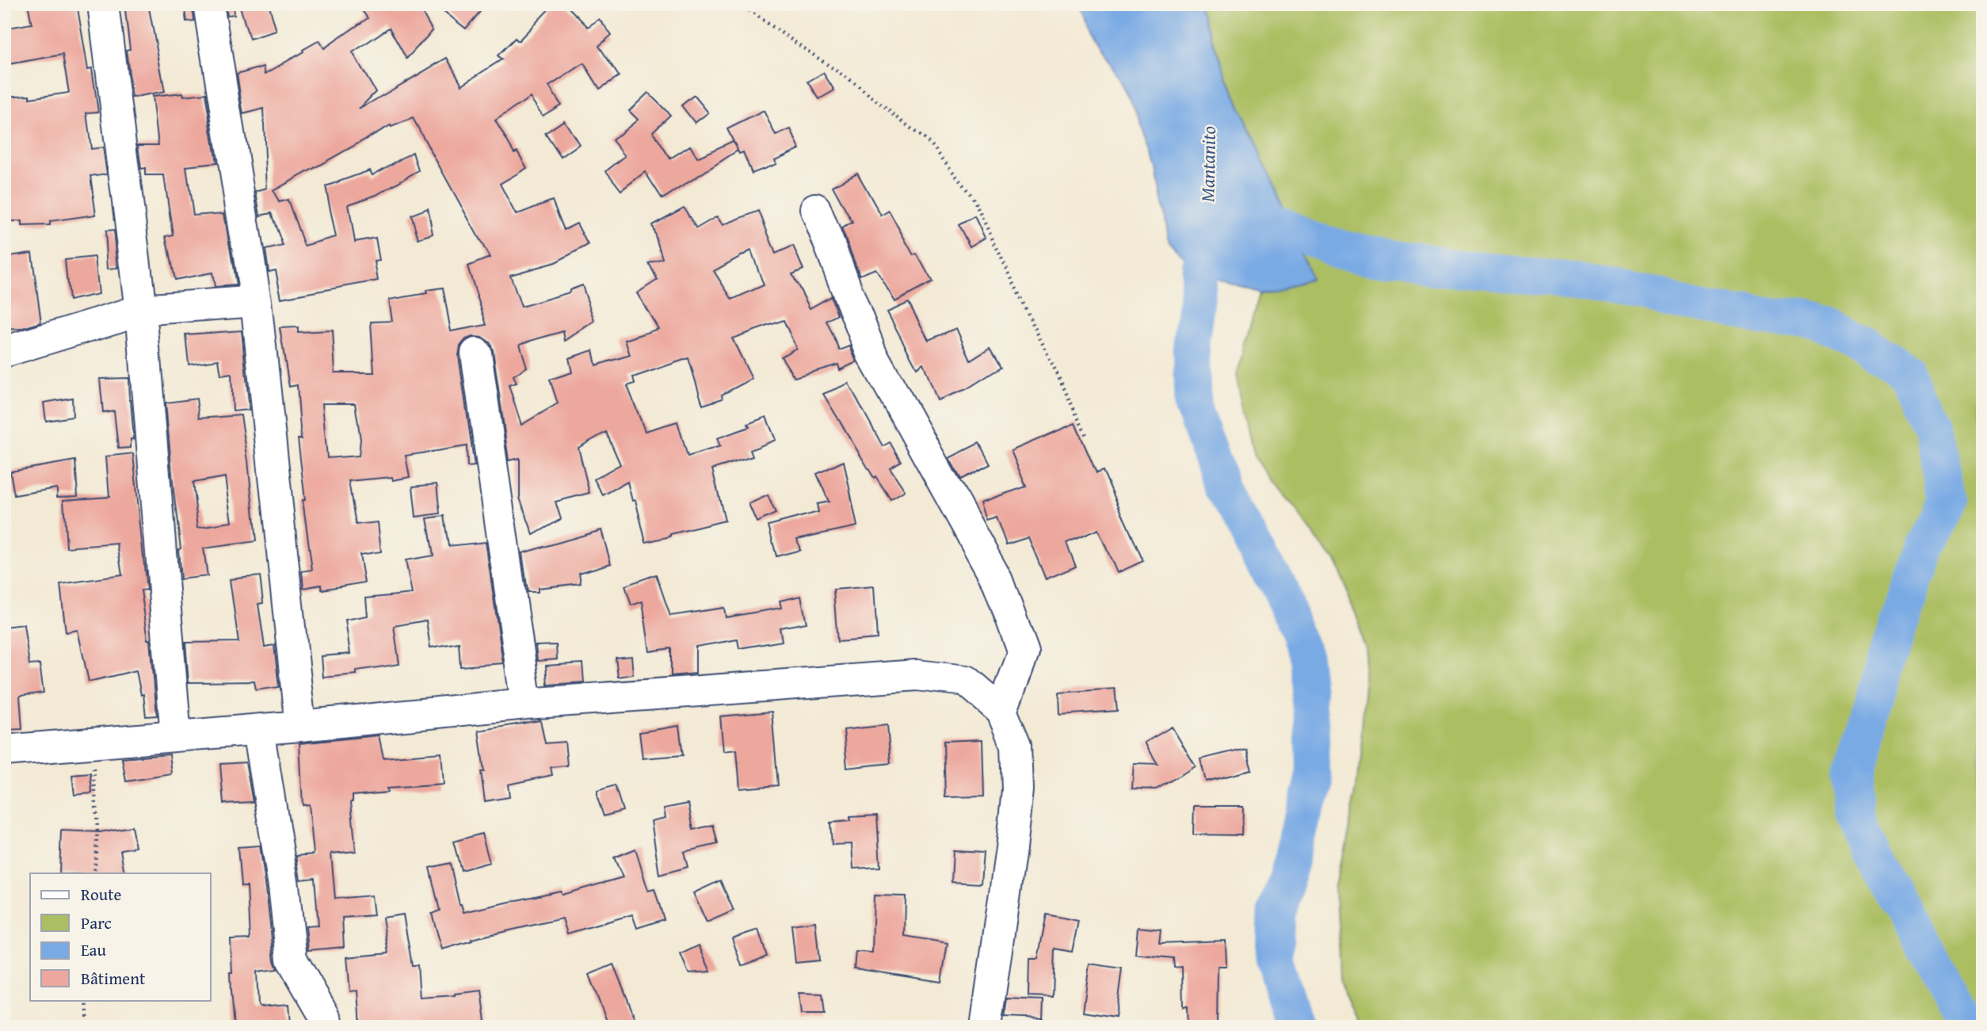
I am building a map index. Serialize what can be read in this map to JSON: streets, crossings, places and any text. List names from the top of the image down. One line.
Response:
{"water":["Mantanito"],"legend":["Route","Parc","Eau","Bâtiment"]}
